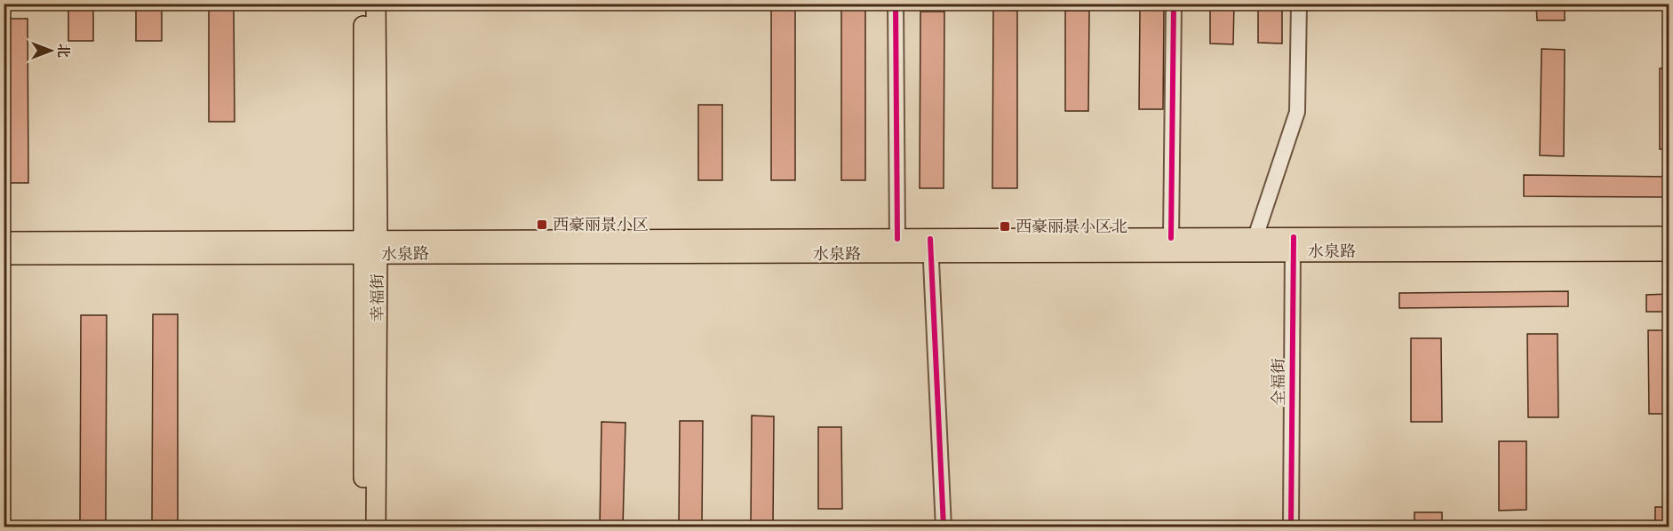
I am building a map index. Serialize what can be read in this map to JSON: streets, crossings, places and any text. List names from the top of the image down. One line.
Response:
{"streets":{"main road":["水泉路","幸福街"],"street":["全福街"]},"crossings":[["水泉路","幸福街"],["水泉路","全福街"]],"places":{"transit":["西豪丽景小区","西豪丽景小区北"]},"north":"right"}
